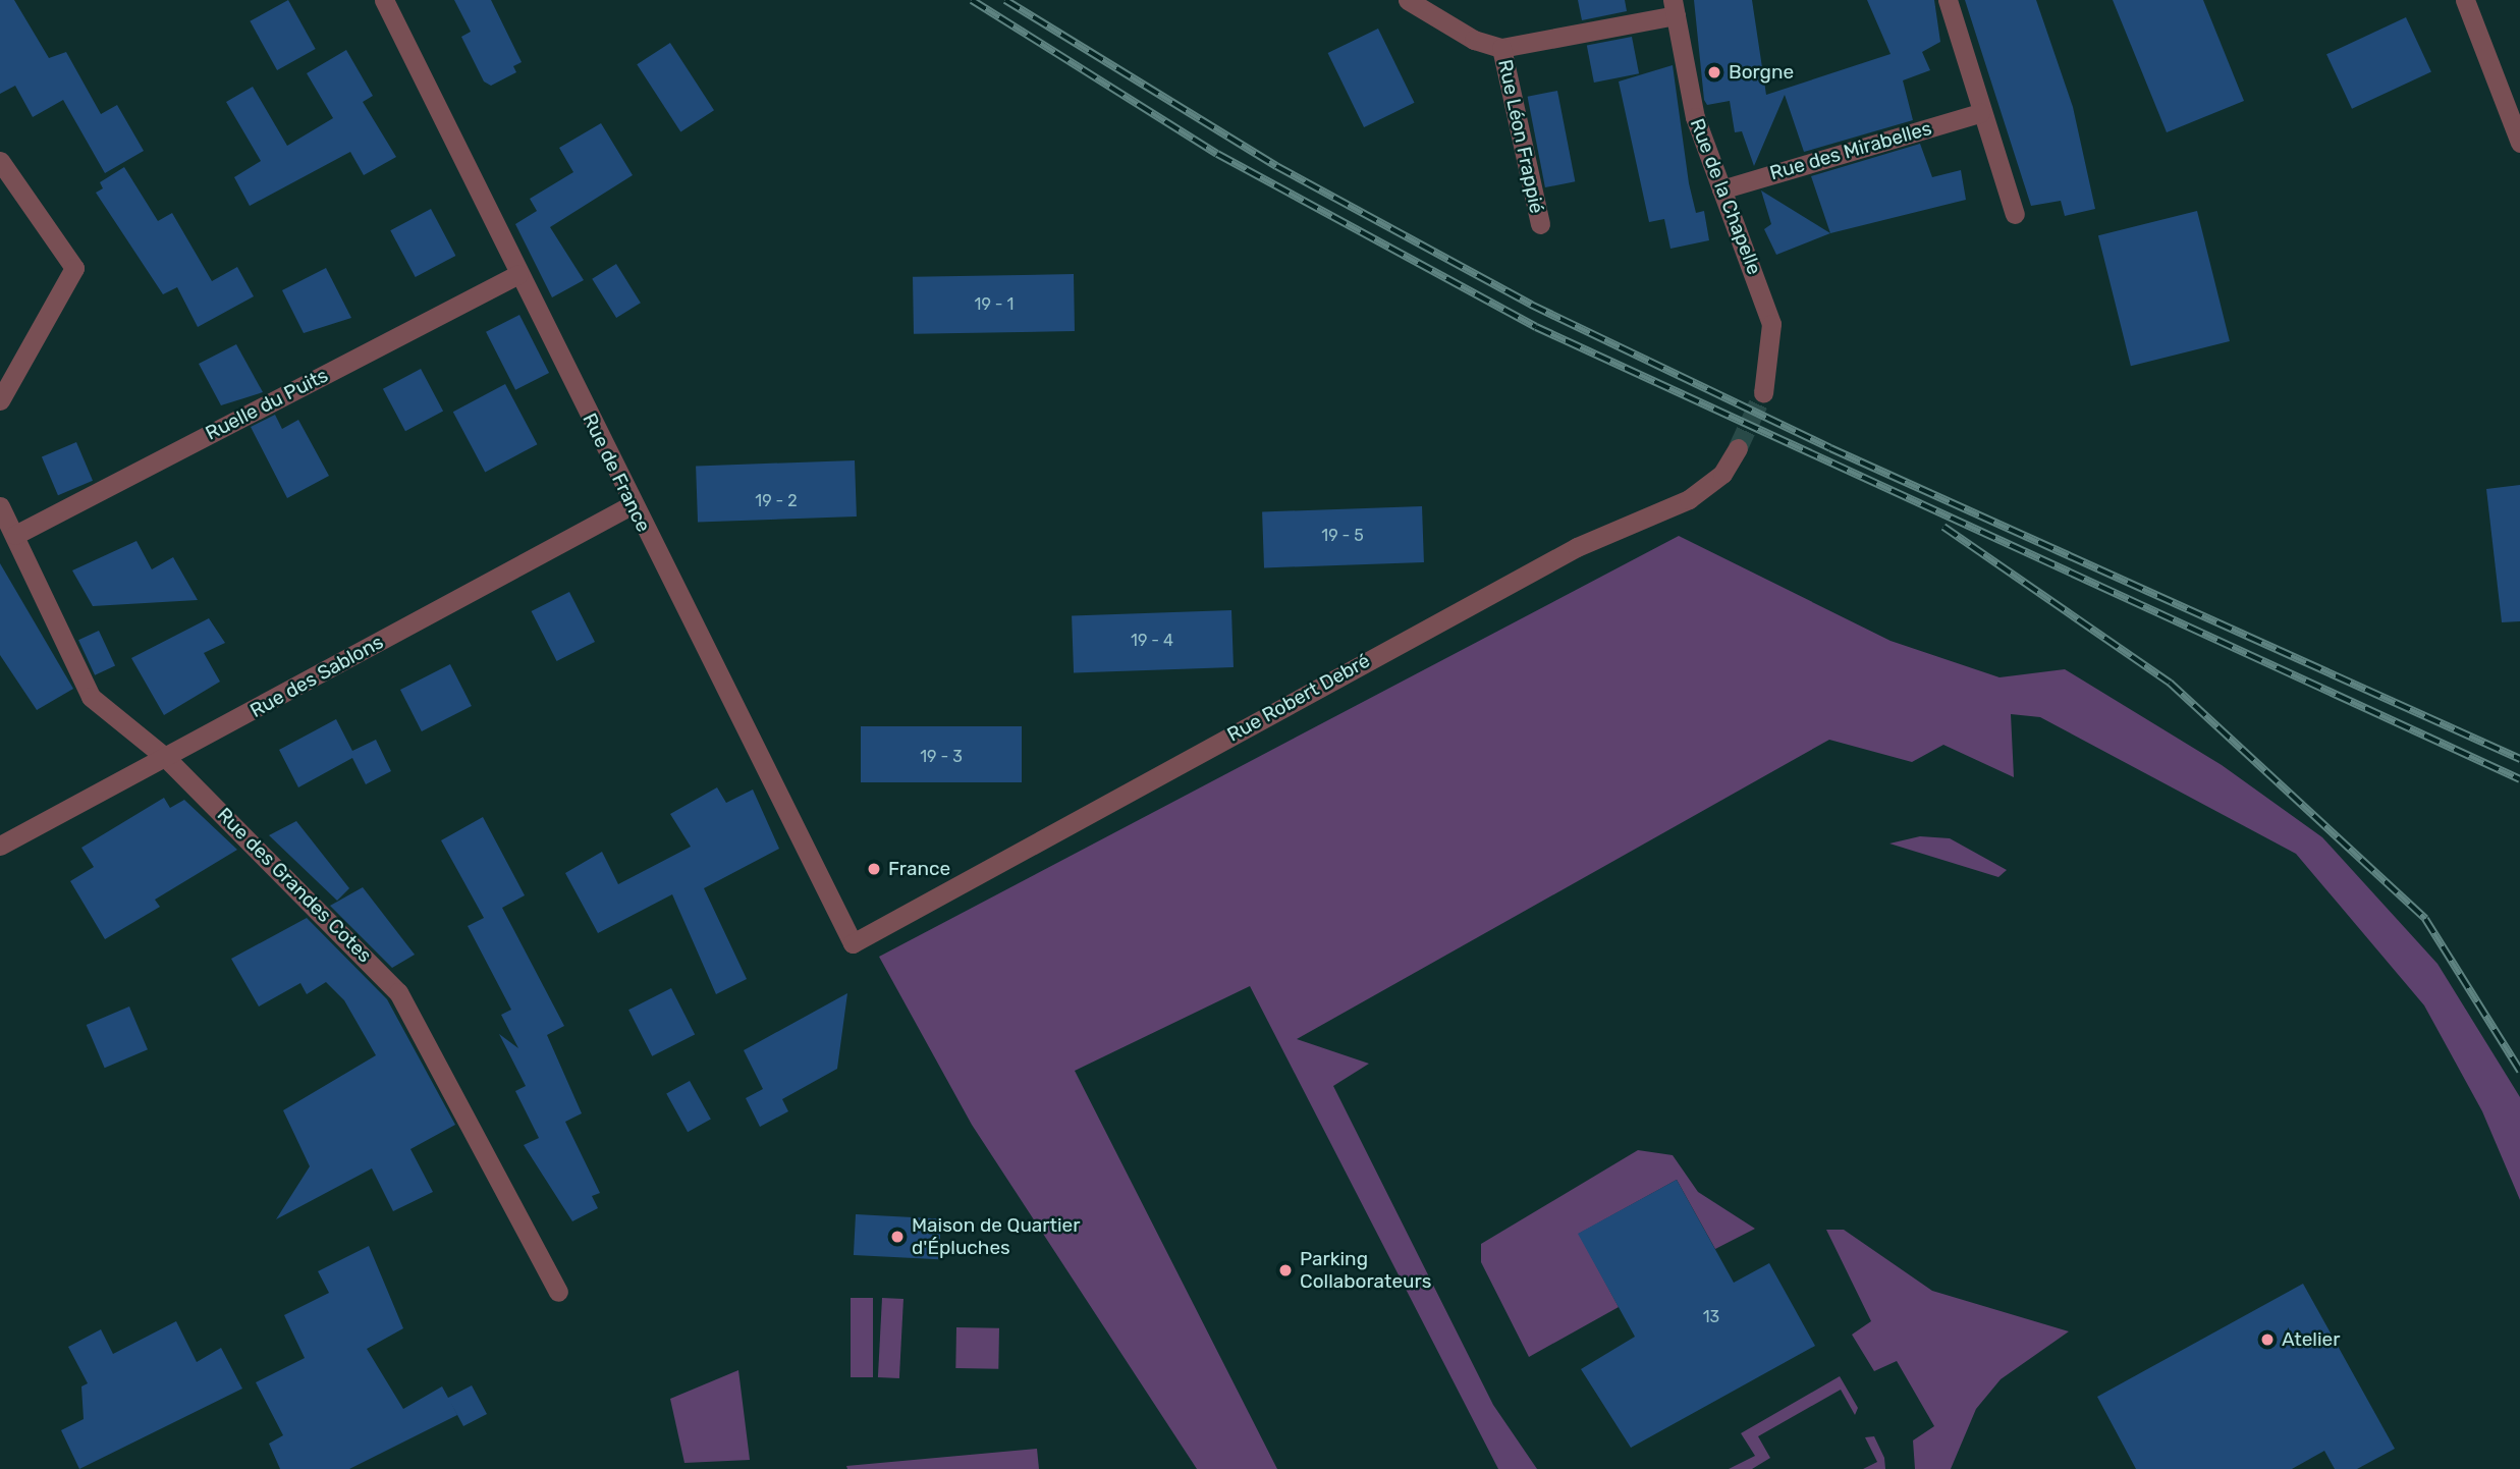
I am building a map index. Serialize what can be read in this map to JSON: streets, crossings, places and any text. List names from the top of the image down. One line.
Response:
{"streets":{"street":["Rue Léon Frappié","Rue des Mirabelles","Rue de la Chapelle","Ruelle du Puits","Rue de France","Rue des Sablons","Rue Robert Debré","Rue des Grandes Cotes"]},"crossings":[["Rue Léon Frappié","Rue de la Chapelle"],["Rue des Mirabelles","Rue de la Chapelle"],["Ruelle du Puits","Rue de France"],["Ruelle du Puits","Rue des Grandes Cotes"],["Rue de France","Rue des Sablons"],["Rue de France","Rue Robert Debré"],["Rue des Sablons","Rue des Grandes Cotes"]],"places":["Borgne","France","Maison de Quartier d'Épluches","Parking Collaborateurs","Atelier"],"house_numbers":["19 - 1","19 - 2","19 - 5","19 - 4","19 - 3","13"]}
